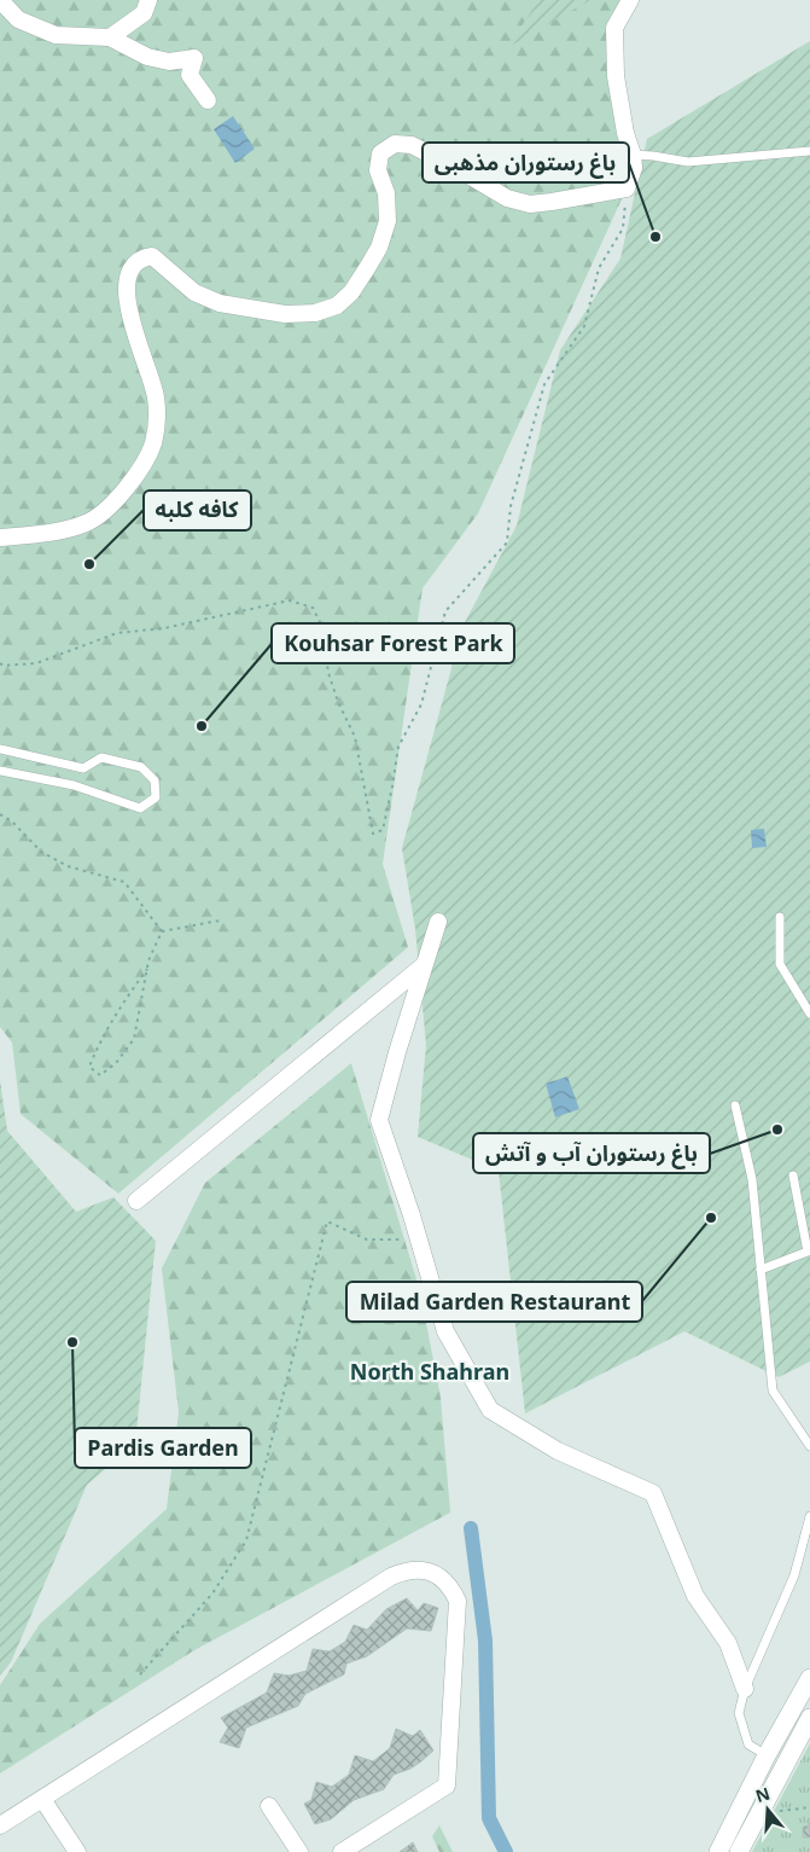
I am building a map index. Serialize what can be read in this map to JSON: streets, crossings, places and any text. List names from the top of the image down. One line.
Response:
{"districts":["North Shahran"],"places":["باغ رستوران مذهبی","کافه کلبه","Kouhsar Forest Park","باغ رستوران آب و آتش","Milad Garden Restaurant","Pardis Garden"],"north":"top"}
